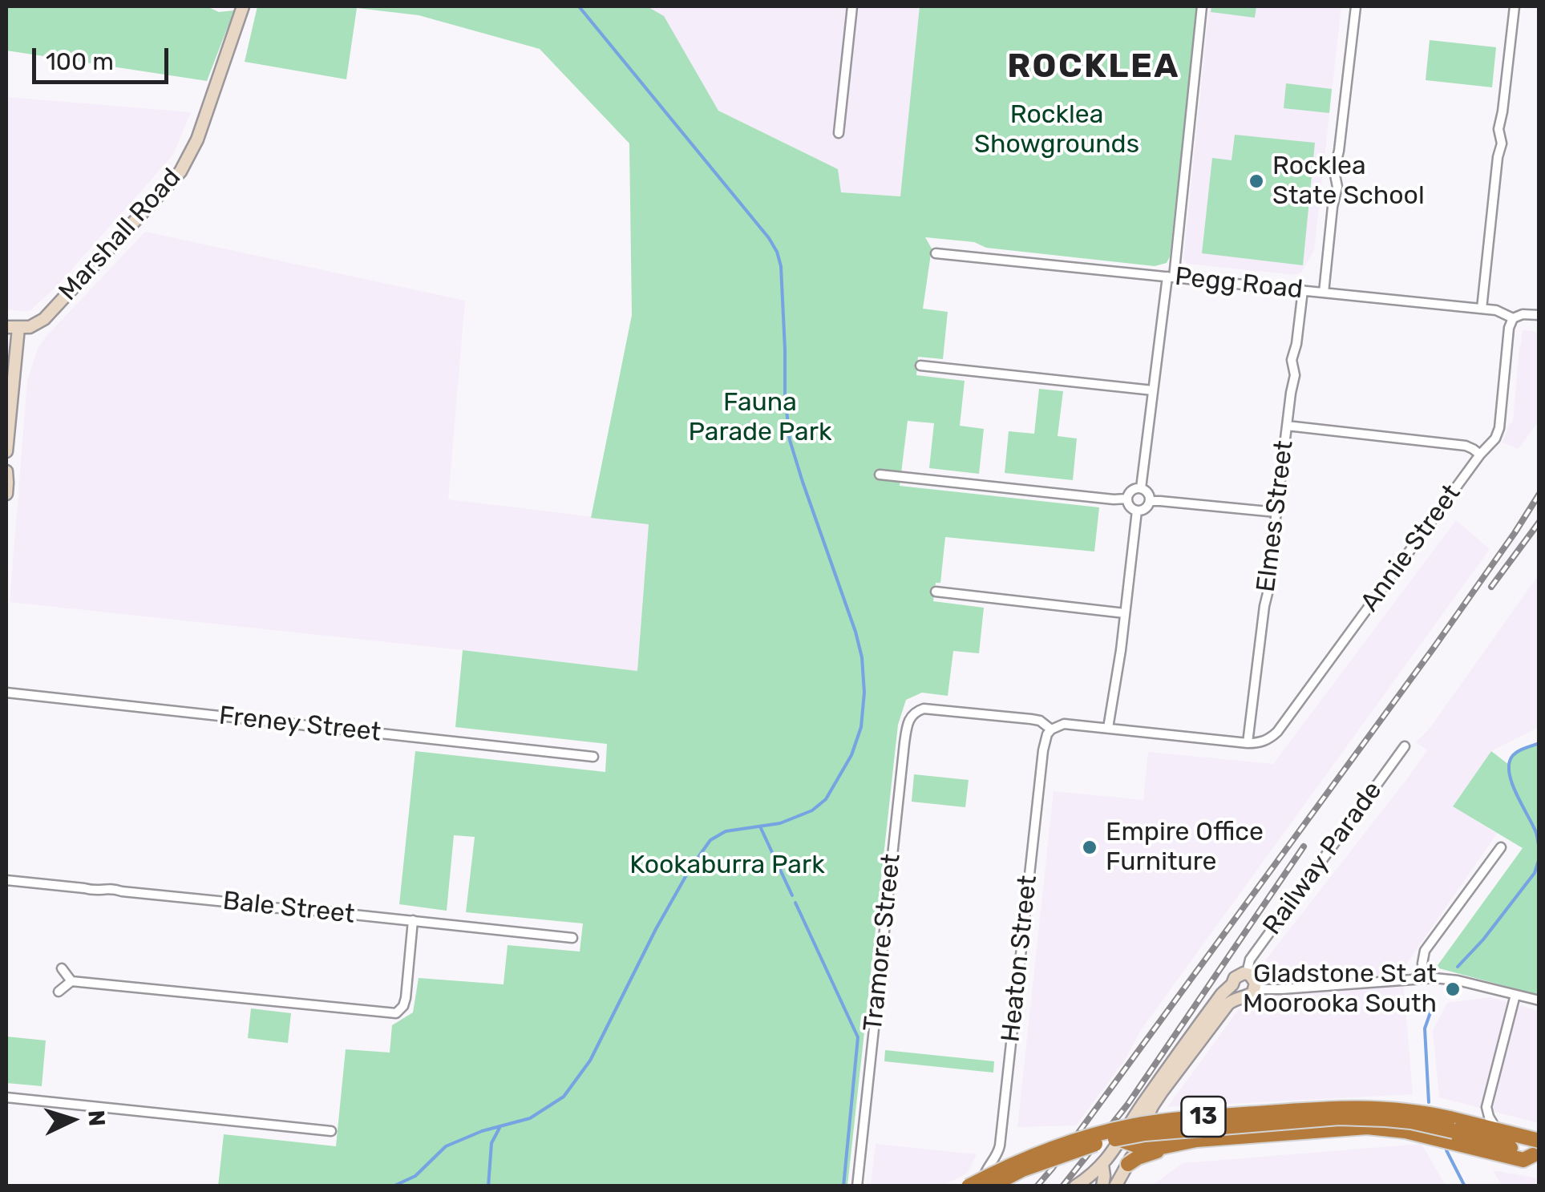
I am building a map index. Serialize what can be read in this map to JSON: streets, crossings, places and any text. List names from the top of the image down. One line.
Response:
{"streets":{"highway":["13"],"street":["Marshall Road","Pegg Road","Elmes Street","Annie Street","Freney Street","Railway Parade","Bale Street","Tramore Street","Heaton Street"]},"crossings":[["Pegg Road","Elmes Street"],["Pegg Road","Annie Street"],["Elmes Street","Annie Street"],["Tramore Street","Heaton Street"]],"districts":["ROCKLEA"],"parks":["Rocklea Showgrounds","Fauna Parade Park","Kookaburra Park"],"places":["Rocklea State School","Empire Office Furniture","Gladstone St at Moorooka South"],"scale_bar":"100 m","north":"right"}
